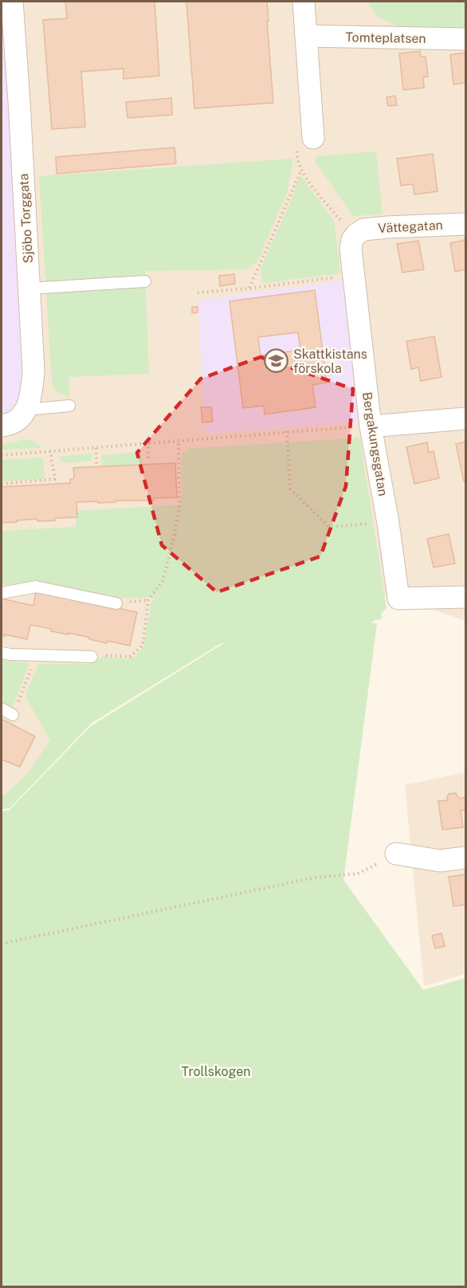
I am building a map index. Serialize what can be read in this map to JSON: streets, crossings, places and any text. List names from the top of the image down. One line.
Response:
{"streets":{"street":["Tomteplatsen","Sjöbo Torggata","Vättegatan","Bergakungsgatan"]},"crossings":[["Vättegatan","Bergakungsgatan"]],"parks":["Trollskogen"],"places":{"school or university":["Skattkistans förskola"]}}
